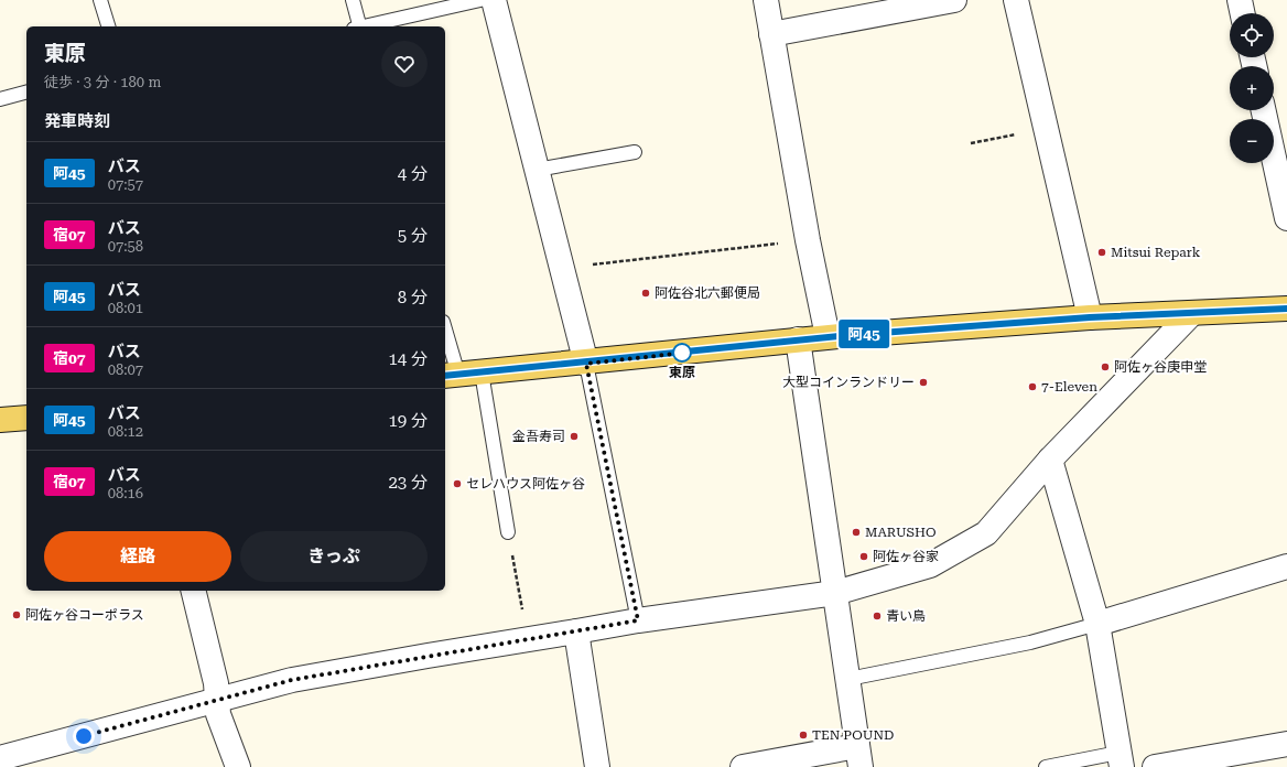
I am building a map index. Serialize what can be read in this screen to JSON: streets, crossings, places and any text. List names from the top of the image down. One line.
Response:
{"places":["Mitsui Repark","阿佐谷北六郵便局","東原","阿佐ヶ谷庚申堂","大型コインランドリー","7-Eleven","金吾寿司","セレハウス阿佐ヶ谷","MARUSHO","阿佐ヶ谷家","阿佐ヶ谷コーポラス","青い鳥","TEN POUND"],"lines":["bus line 阿45"],"page":{"on_map":"阿45","map_buttons":["+","−"],"heading":[["東原","徒歩 · 3 分 · 180 m"],"発車時刻"],"list":[{"mark":"阿45","name":"バス","note":"07:57","value":"4 分"},{"mark":"宿07","name":"バス","note":"07:58","value":"5 分"},{"mark":"阿45","name":"バス","note":"08:01","value":"8 分"},{"mark":"宿07","name":"バス","note":"08:07","value":"14 分"},{"mark":"阿45","name":"バス","note":"08:12","value":"19 分"},{"mark":"宿07","name":"バス","note":"08:16","value":"23 分"}],"buttons":["経路","きっぷ"]}}
